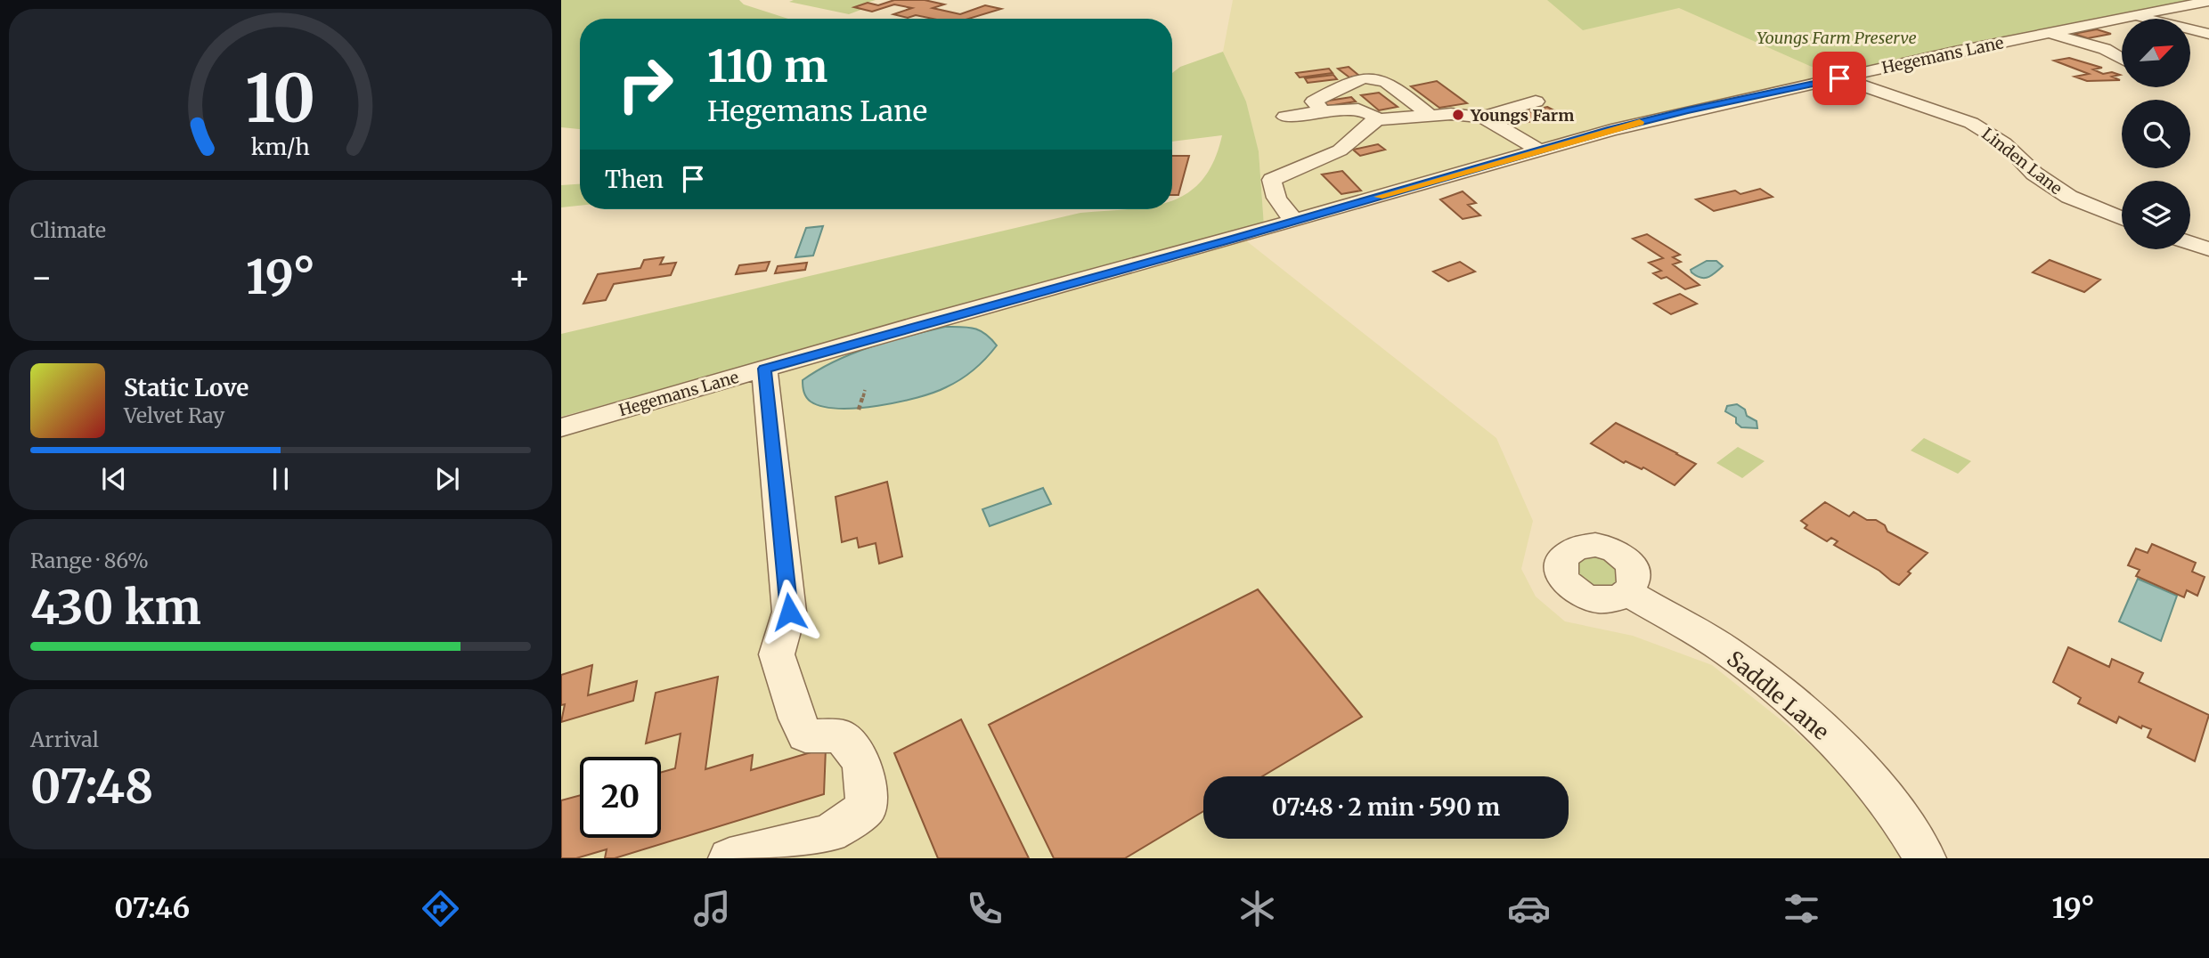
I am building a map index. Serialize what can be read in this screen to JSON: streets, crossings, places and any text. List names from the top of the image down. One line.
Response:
{"streets":{"street":["Hegemans Lane","Linden Lane","Saddle Lane"]},"crossings":[["Hegemans Lane","Linden Lane"]],"parks":["Youngs Farm Preserve"],"places":["Youngs Farm"],"north":"top right","page":{"turn":["110 m","Hegemans Lane"],"then":"Then","tile":["Climate",["Range · 86%","430 km"],["Arrival","07:48"]],"heat":["−","19°","+"],"song":["Static Love","Velvet Ray"],"limit":"20","trip":"07:48 · 2 min · 590 m","tabs":["07:46","19°"],"gauge":["10","km/h"]}}
